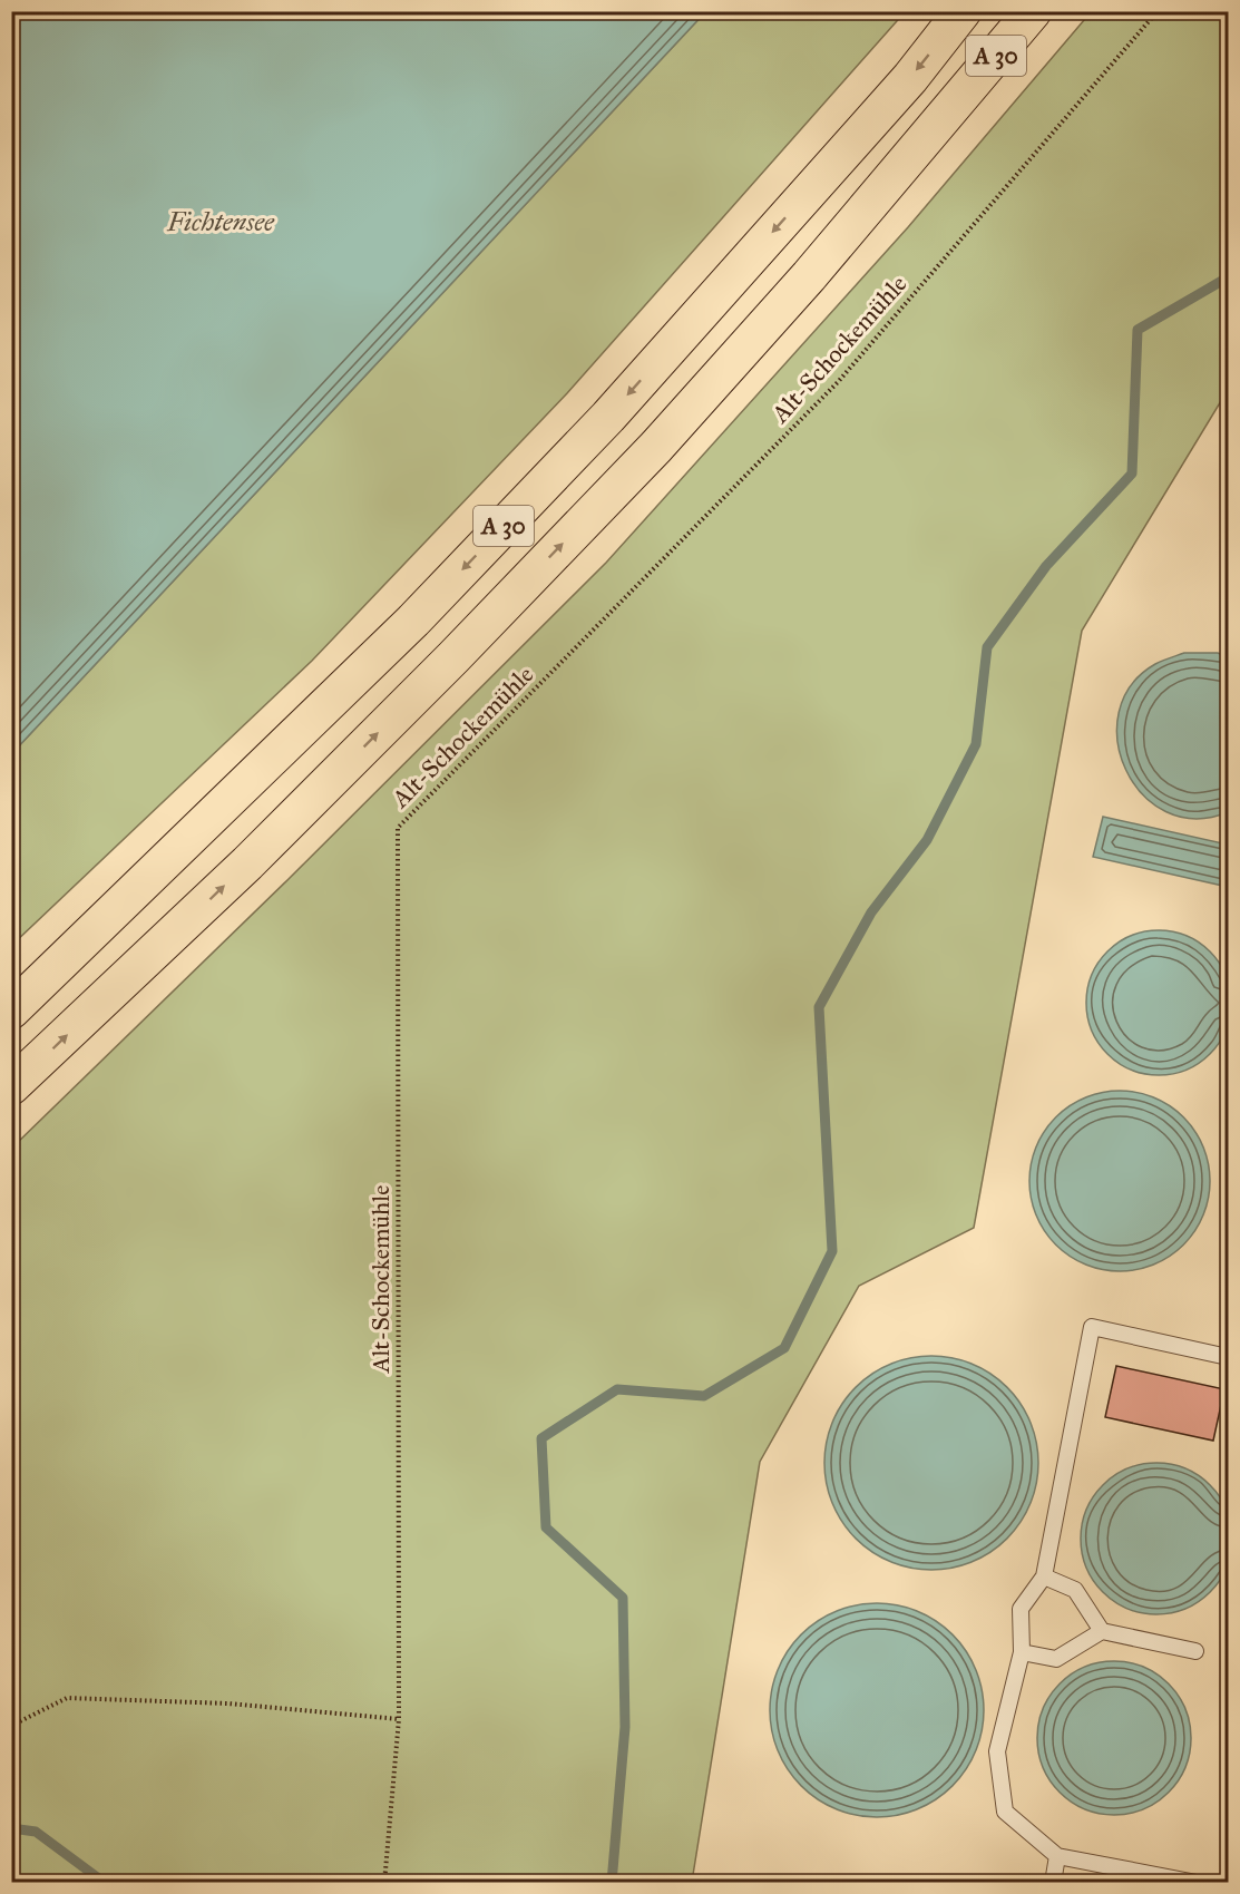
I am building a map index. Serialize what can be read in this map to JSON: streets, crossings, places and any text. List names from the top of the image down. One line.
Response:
{"streets":{"highway":["A 30"],"path":["Alt-Schockemühle"]},"water":["Fichtensee"]}
